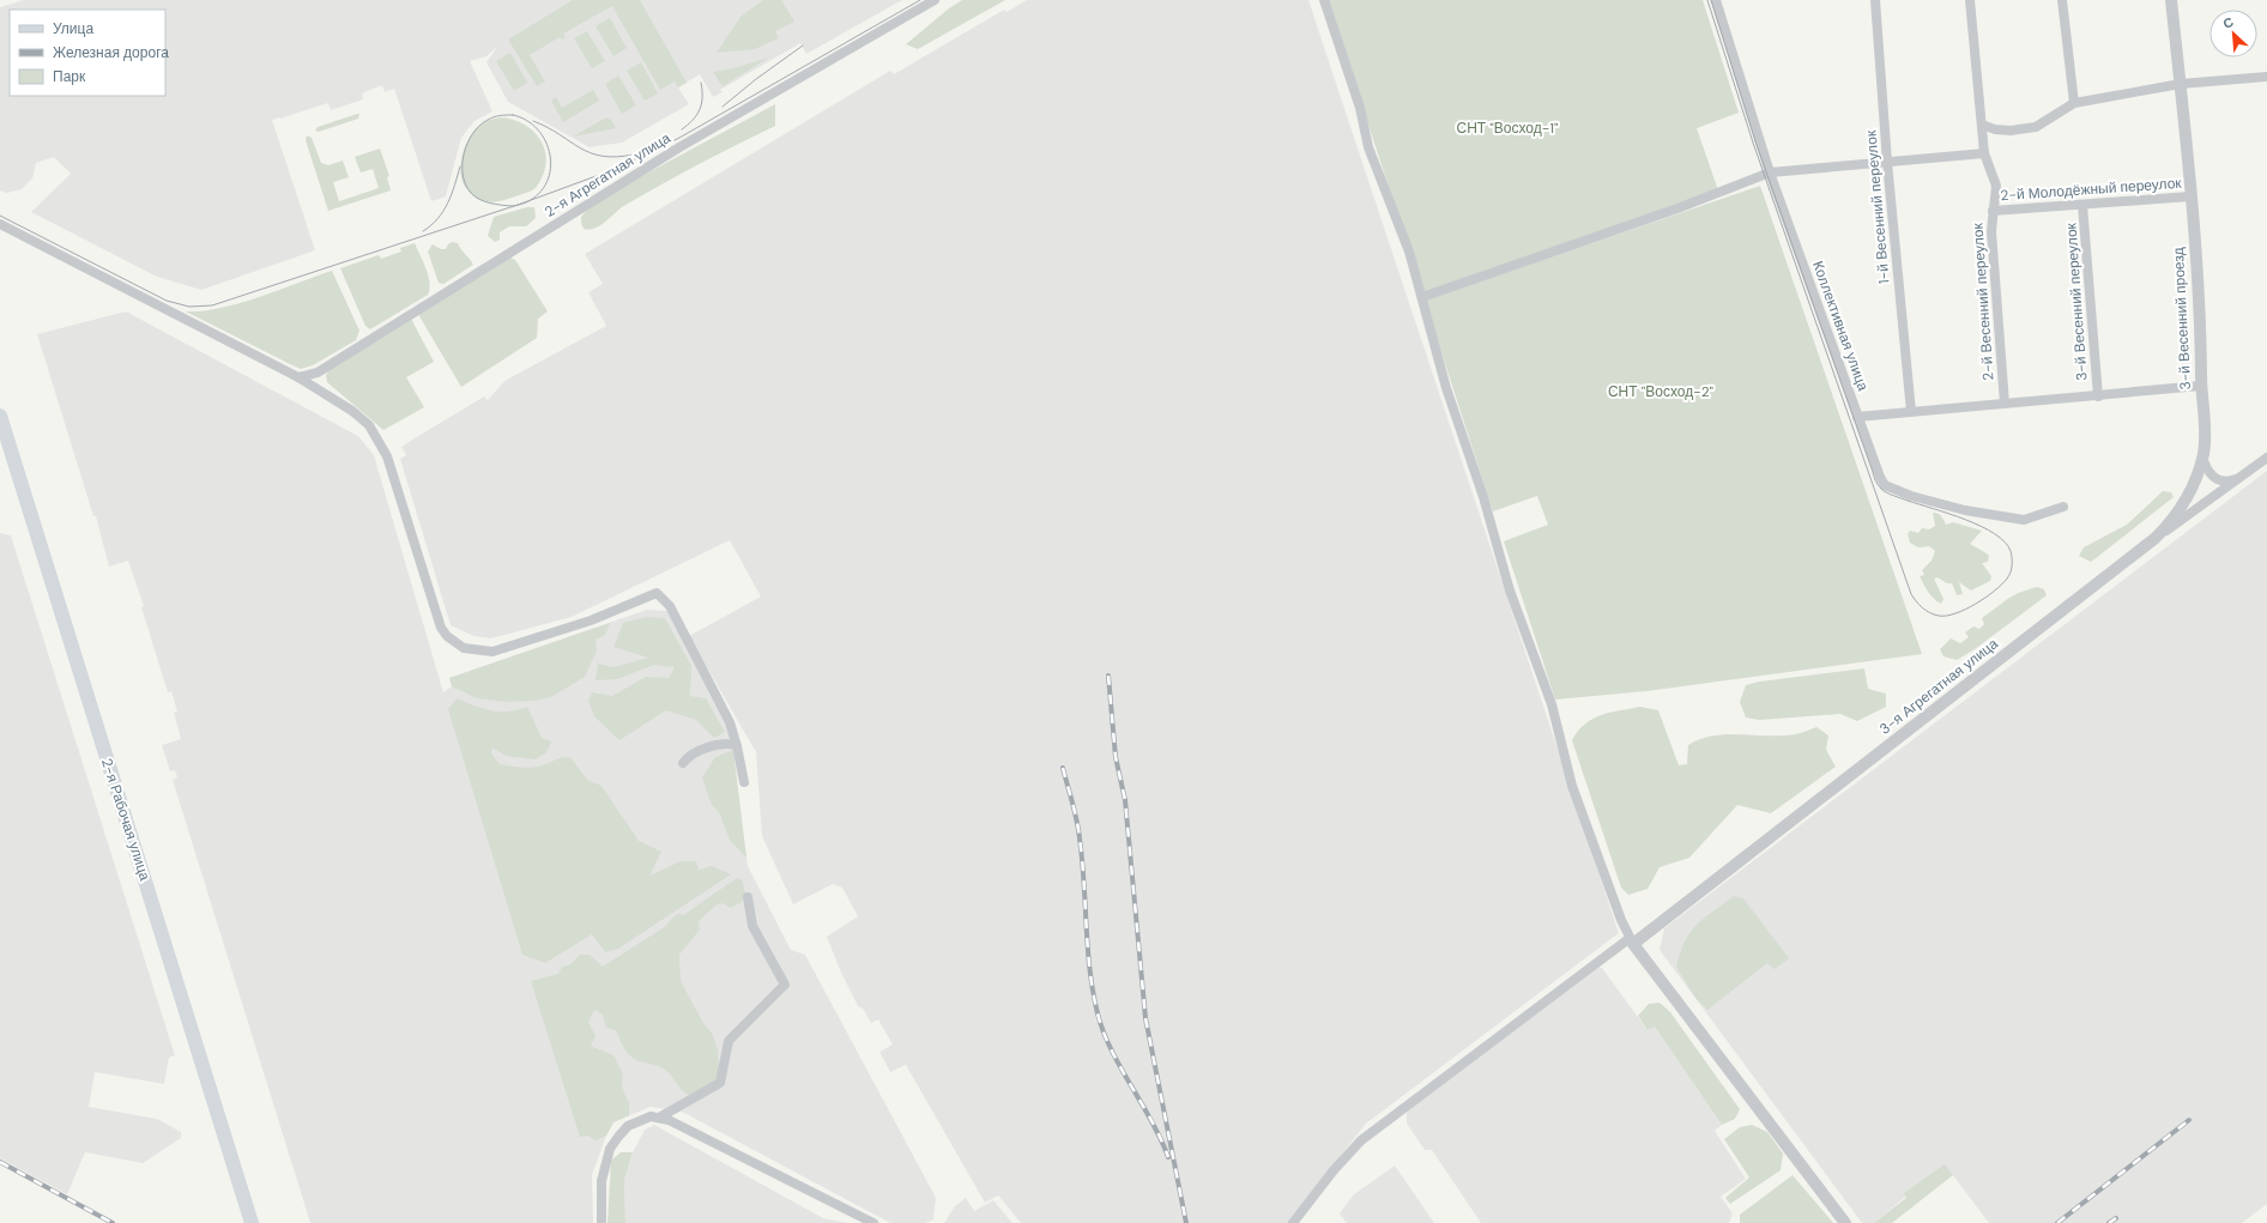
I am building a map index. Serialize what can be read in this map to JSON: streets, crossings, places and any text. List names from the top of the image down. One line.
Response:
{"streets":{"main road":["2-я Рабочая улица"],"street":["2-я Агрегатная улица","2-й Молодёжный переулок","1-й Весенний переулок","2-й Весенний переулок","3-й Весенний переулок","3-й Весенний проезд","Коллективная улица","3-я Агрегатная улица"]},"crossings":[["2-й Молодёжный переулок","2-й Весенний переулок"],["2-й Молодёжный переулок","3-й Весенний переулок"],["2-й Молодёжный переулок","3-й Весенний проезд"],["3-й Весенний проезд","3-я Агрегатная улица"]],"parks":["СНТ \"Восход-1\"","СНТ \"Восход-2\""],"legend":["Улица","Железная дорога","Парк"],"north":"top left"}
